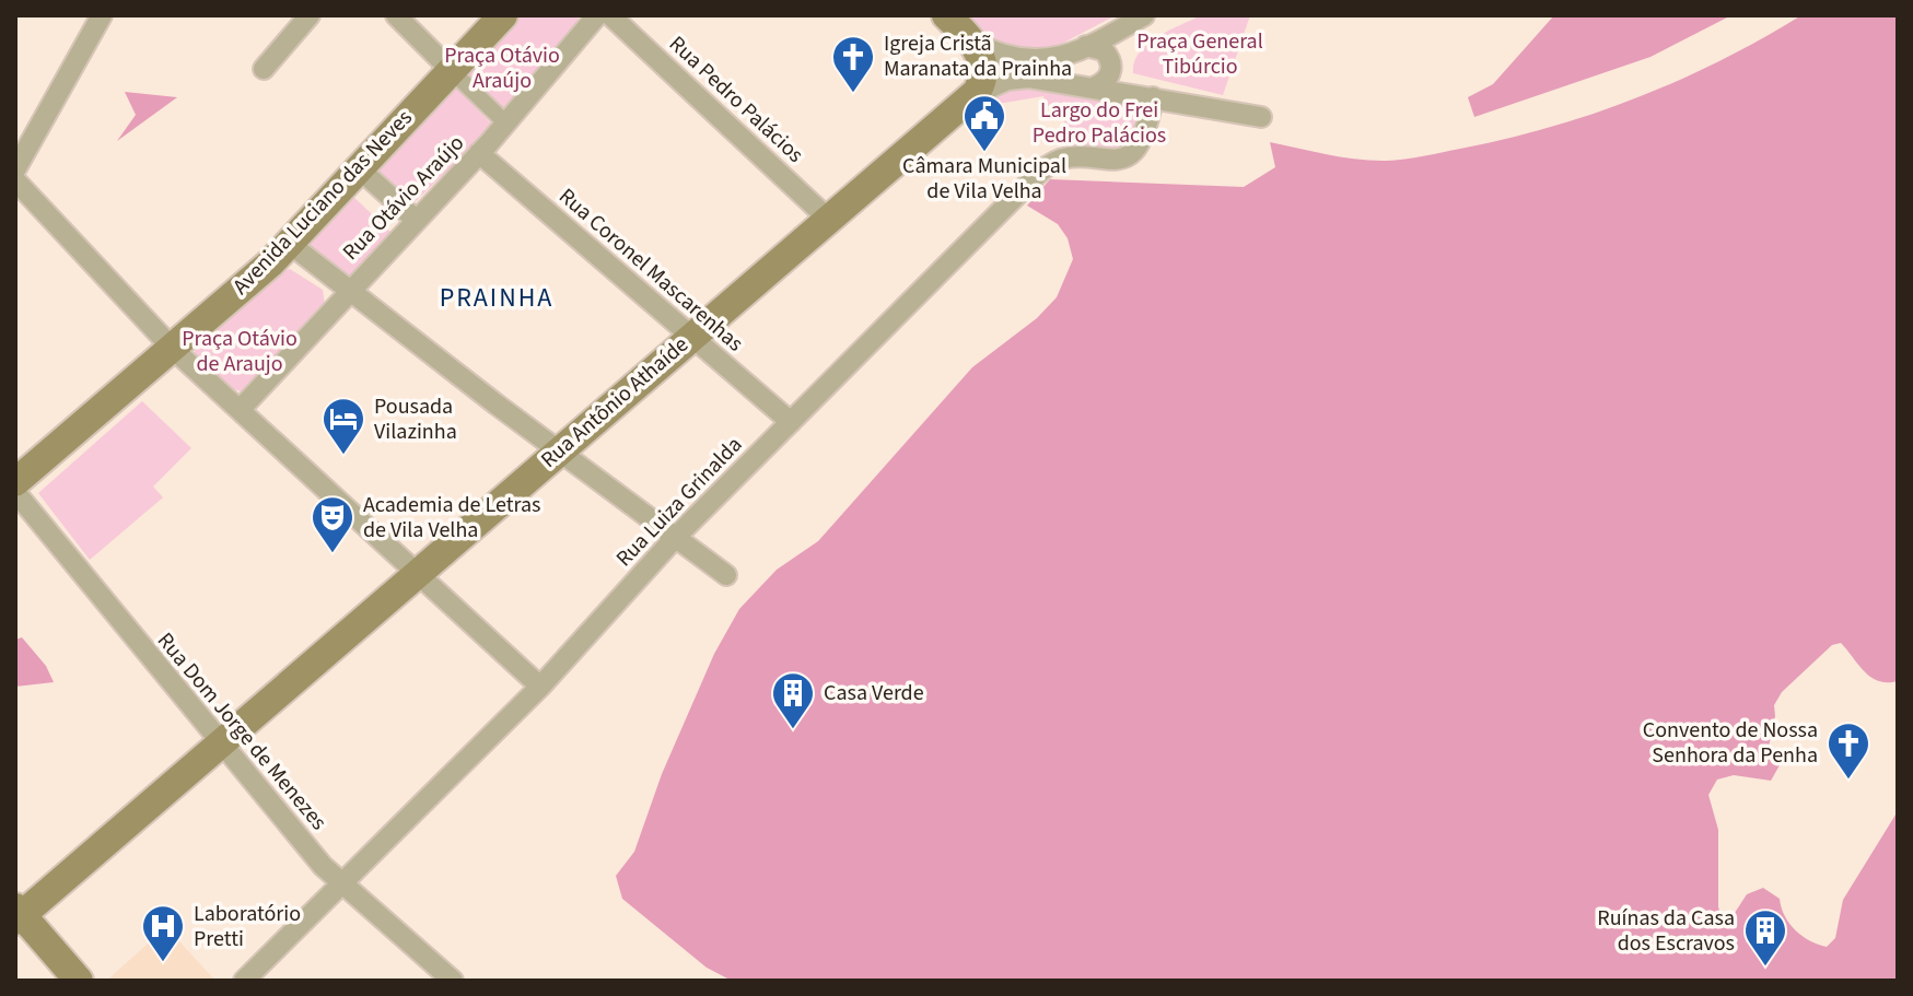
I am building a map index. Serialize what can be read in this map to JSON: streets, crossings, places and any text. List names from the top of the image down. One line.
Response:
{"streets":{"main road":["Avenida Luciano das Neves","Rua Antônio Athaíde"],"street":["Rua Pedro Palácios","Rua Otávio Araújo","Rua Coronel Mascarenhas","Rua Luiza Grinalda","Rua Dom Jorge de Menezes"]},"crossings":[["Rua Pedro Palácios","Rua Antônio Athaíde"],["Rua Otávio Araújo","Rua Coronel Mascarenhas"],["Rua Coronel Mascarenhas","Rua Antônio Athaíde"],["Rua Coronel Mascarenhas","Rua Luiza Grinalda"],["Rua Antônio Athaíde","Rua Dom Jorge de Menezes"],["Rua Luiza Grinalda","Rua Dom Jorge de Menezes"]],"districts":["PRAINHA"],"parks":["Praça General Tibúrcio","Praça Otávio Araújo","Largo do Frei Pedro Palácios","Praça Otávio de Araujo"],"places":{"church":["Igreja Cristã Maranata da Prainha","Convento de Nossa Senhora da Penha"],"public building":["Câmara Municipal de Vila Velha"],"hotel":["Pousada Vilazinha"],"theatre":["Academia de Letras de Vila Velha"],"building":["Casa Verde","Ruínas da Casa dos Escravos"],"hospital":["Laboratório Pretti"]}}
